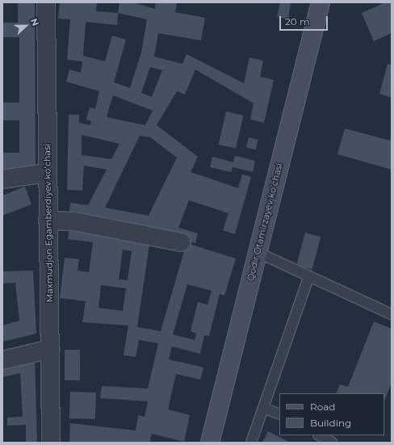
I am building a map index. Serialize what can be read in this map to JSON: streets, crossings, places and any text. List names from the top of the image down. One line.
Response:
{"streets":{"main road":["Qodir Otamirzayev koʻchasi"],"street":["Maxmudjon Egamberdiyev koʻchasi"]},"legend":["Road","Building"],"scale_bar":"20 m","north":"right"}
